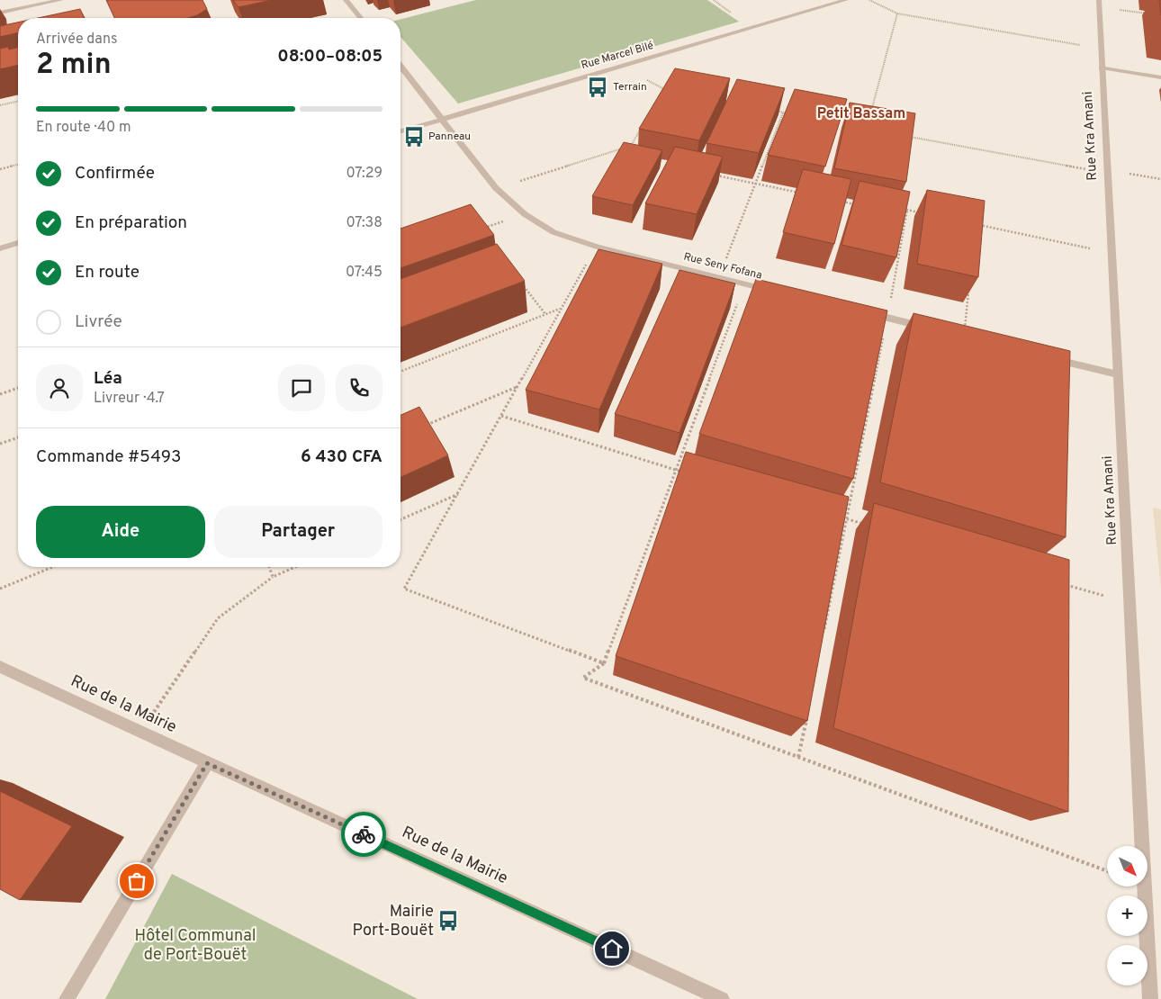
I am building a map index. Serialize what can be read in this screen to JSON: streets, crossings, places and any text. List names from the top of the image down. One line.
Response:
{"streets":{"street":["Rue Marcel Bilé","Rue Kra Amani","Rue Seny Fofana","Rue de la Mairie"]},"crossings":[["Rue Marcel Bilé","Rue Seny Fofana"]],"districts":["Petit Bassam"],"parks":["Hôtel Communal de Port-Bouët"],"places":{"bus stop":["Terrain","Panneau","Mairie Port-Bouët"]},"north":"bottom right","page":{"heading":["2 min","Arrivée dans","08:00–08:05"],"panel":["Léa","Livreur · 4.7","Commande #5493","6 430 CFA"],"bar":"En route · 40 m","list":[["Confirmée","07:29"],["En préparation","07:38"],["En route","07:45"],"Livrée"],"buttons":["Aide","Partager"],"map_buttons":["+","−"]}}
